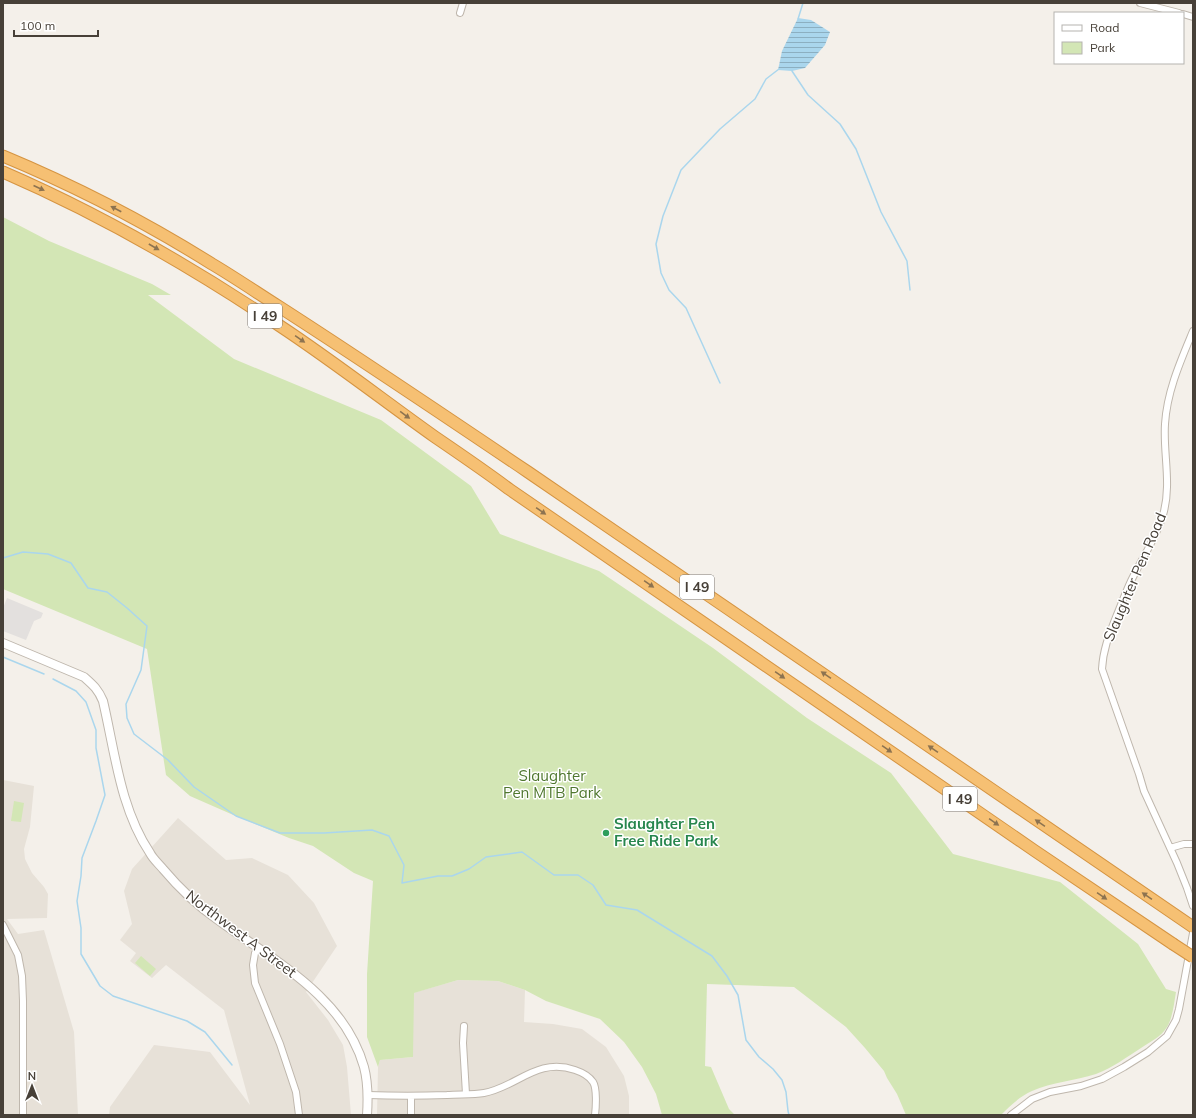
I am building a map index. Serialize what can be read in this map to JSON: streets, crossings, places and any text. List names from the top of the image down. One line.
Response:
{"streets":{"highway":["I 49"],"street":["Slaughter Pen Road","Northwest A Street"]},"parks":["Slaughter Pen MTB Park"],"places":["Slaughter Pen Free Ride Park"],"legend":["Road","Park"],"scale_bar":"100 m","north":"top"}
